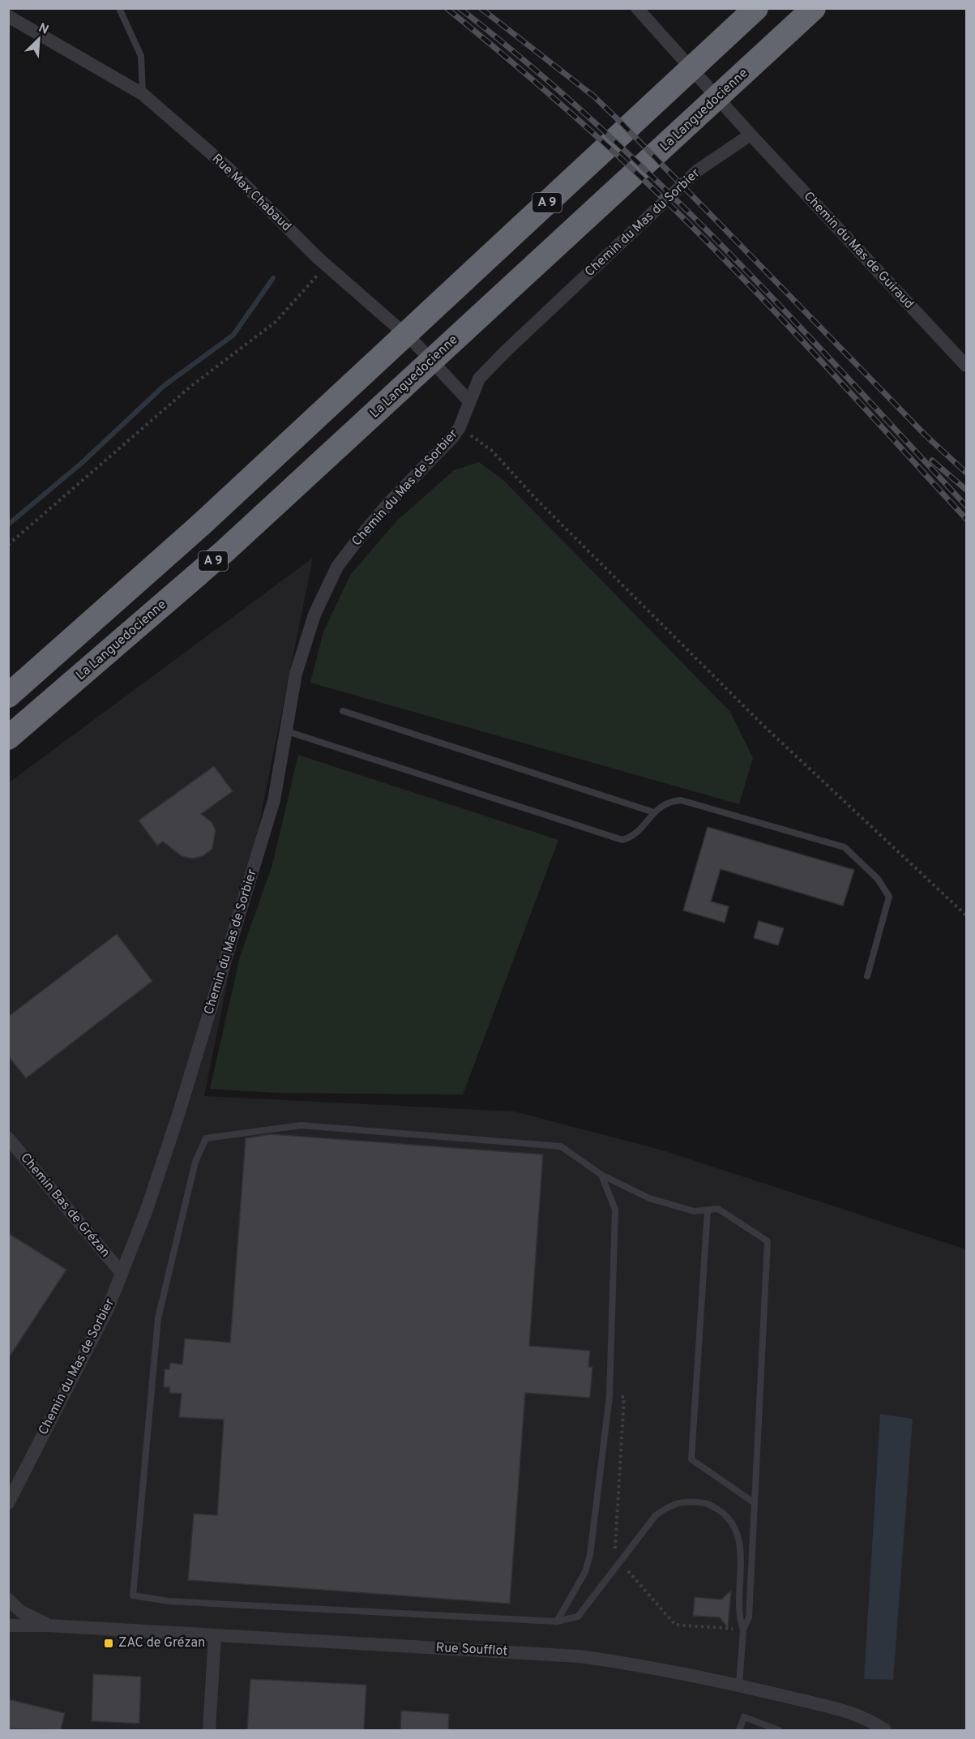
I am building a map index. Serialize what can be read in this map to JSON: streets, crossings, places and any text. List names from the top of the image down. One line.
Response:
{"streets":{"highway":["La Languedocienne","A 9"],"street":["Rue Max Chabaud","Chemin du Mas du Sorbier","Chemin du Mas de Guiraud","Chemin du Mas de Sorbier","Chemin Bas de Grézan","Rue Soufflot"]},"crossings":[["Rue Max Chabaud","Chemin du Mas du Sorbier"],["Rue Max Chabaud","Chemin du Mas de Sorbier"],["Chemin du Mas du Sorbier","Chemin du Mas de Guiraud"],["Chemin du Mas du Sorbier","Chemin du Mas de Sorbier"],["Chemin du Mas de Sorbier","Chemin Bas de Grézan"]],"places":{"transit":["ZAC de Grézan"]},"north":"top right"}
